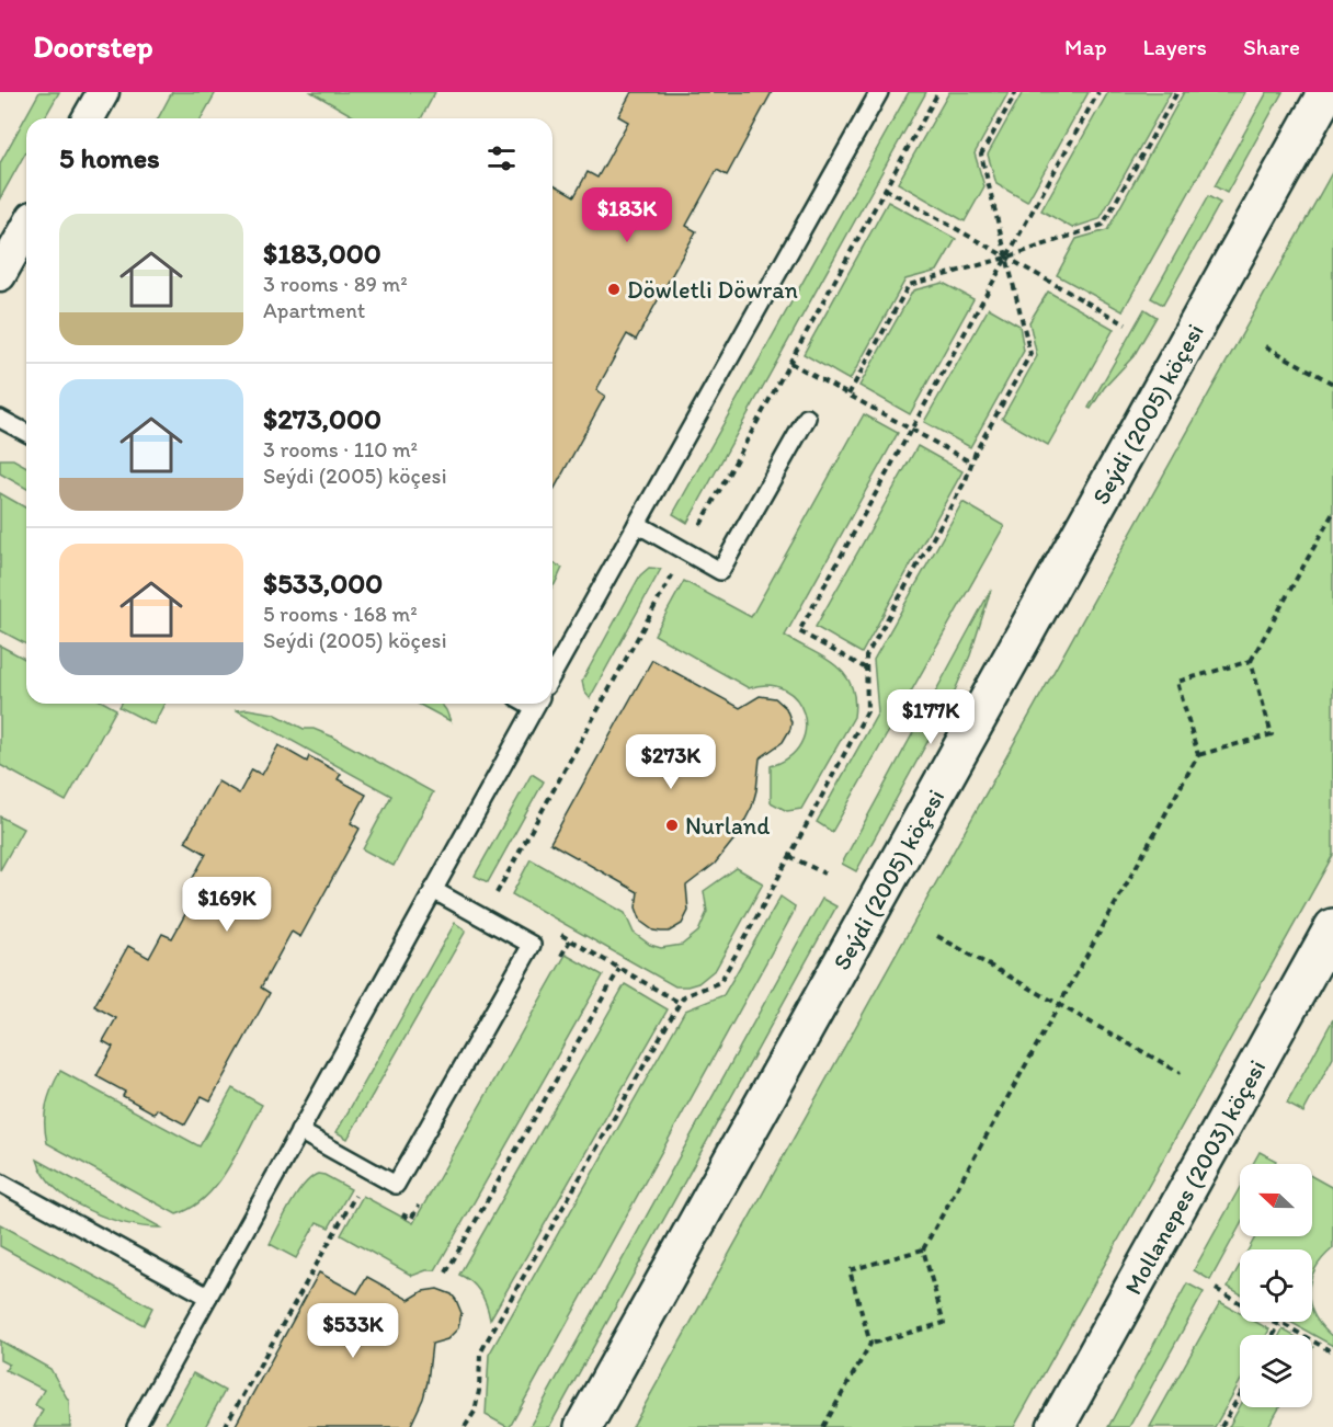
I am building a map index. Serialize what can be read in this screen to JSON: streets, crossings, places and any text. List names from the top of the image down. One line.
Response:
{"streets":{"street":["Seýdi (2005) köçesi","Mollanepes (2003) köçesi"]},"places":["Döwletli Döwran","Nurland"],"north":"left","page":{"header":"Doorstep","nav":["Map","Layers","Share"],"heading":"5 homes","price":["$183K","$177K","$273K","$169K","$533K"],"list":[{"name":"$183,000","note":"3 rooms · 89 m² · Apartment"},{"name":"$273,000","note":"3 rooms · 110 m² · Seýdi (2005) köçesi"},{"name":"$533,000","note":"5 rooms · 168 m² · Seýdi (2005) köçesi"}]}}
